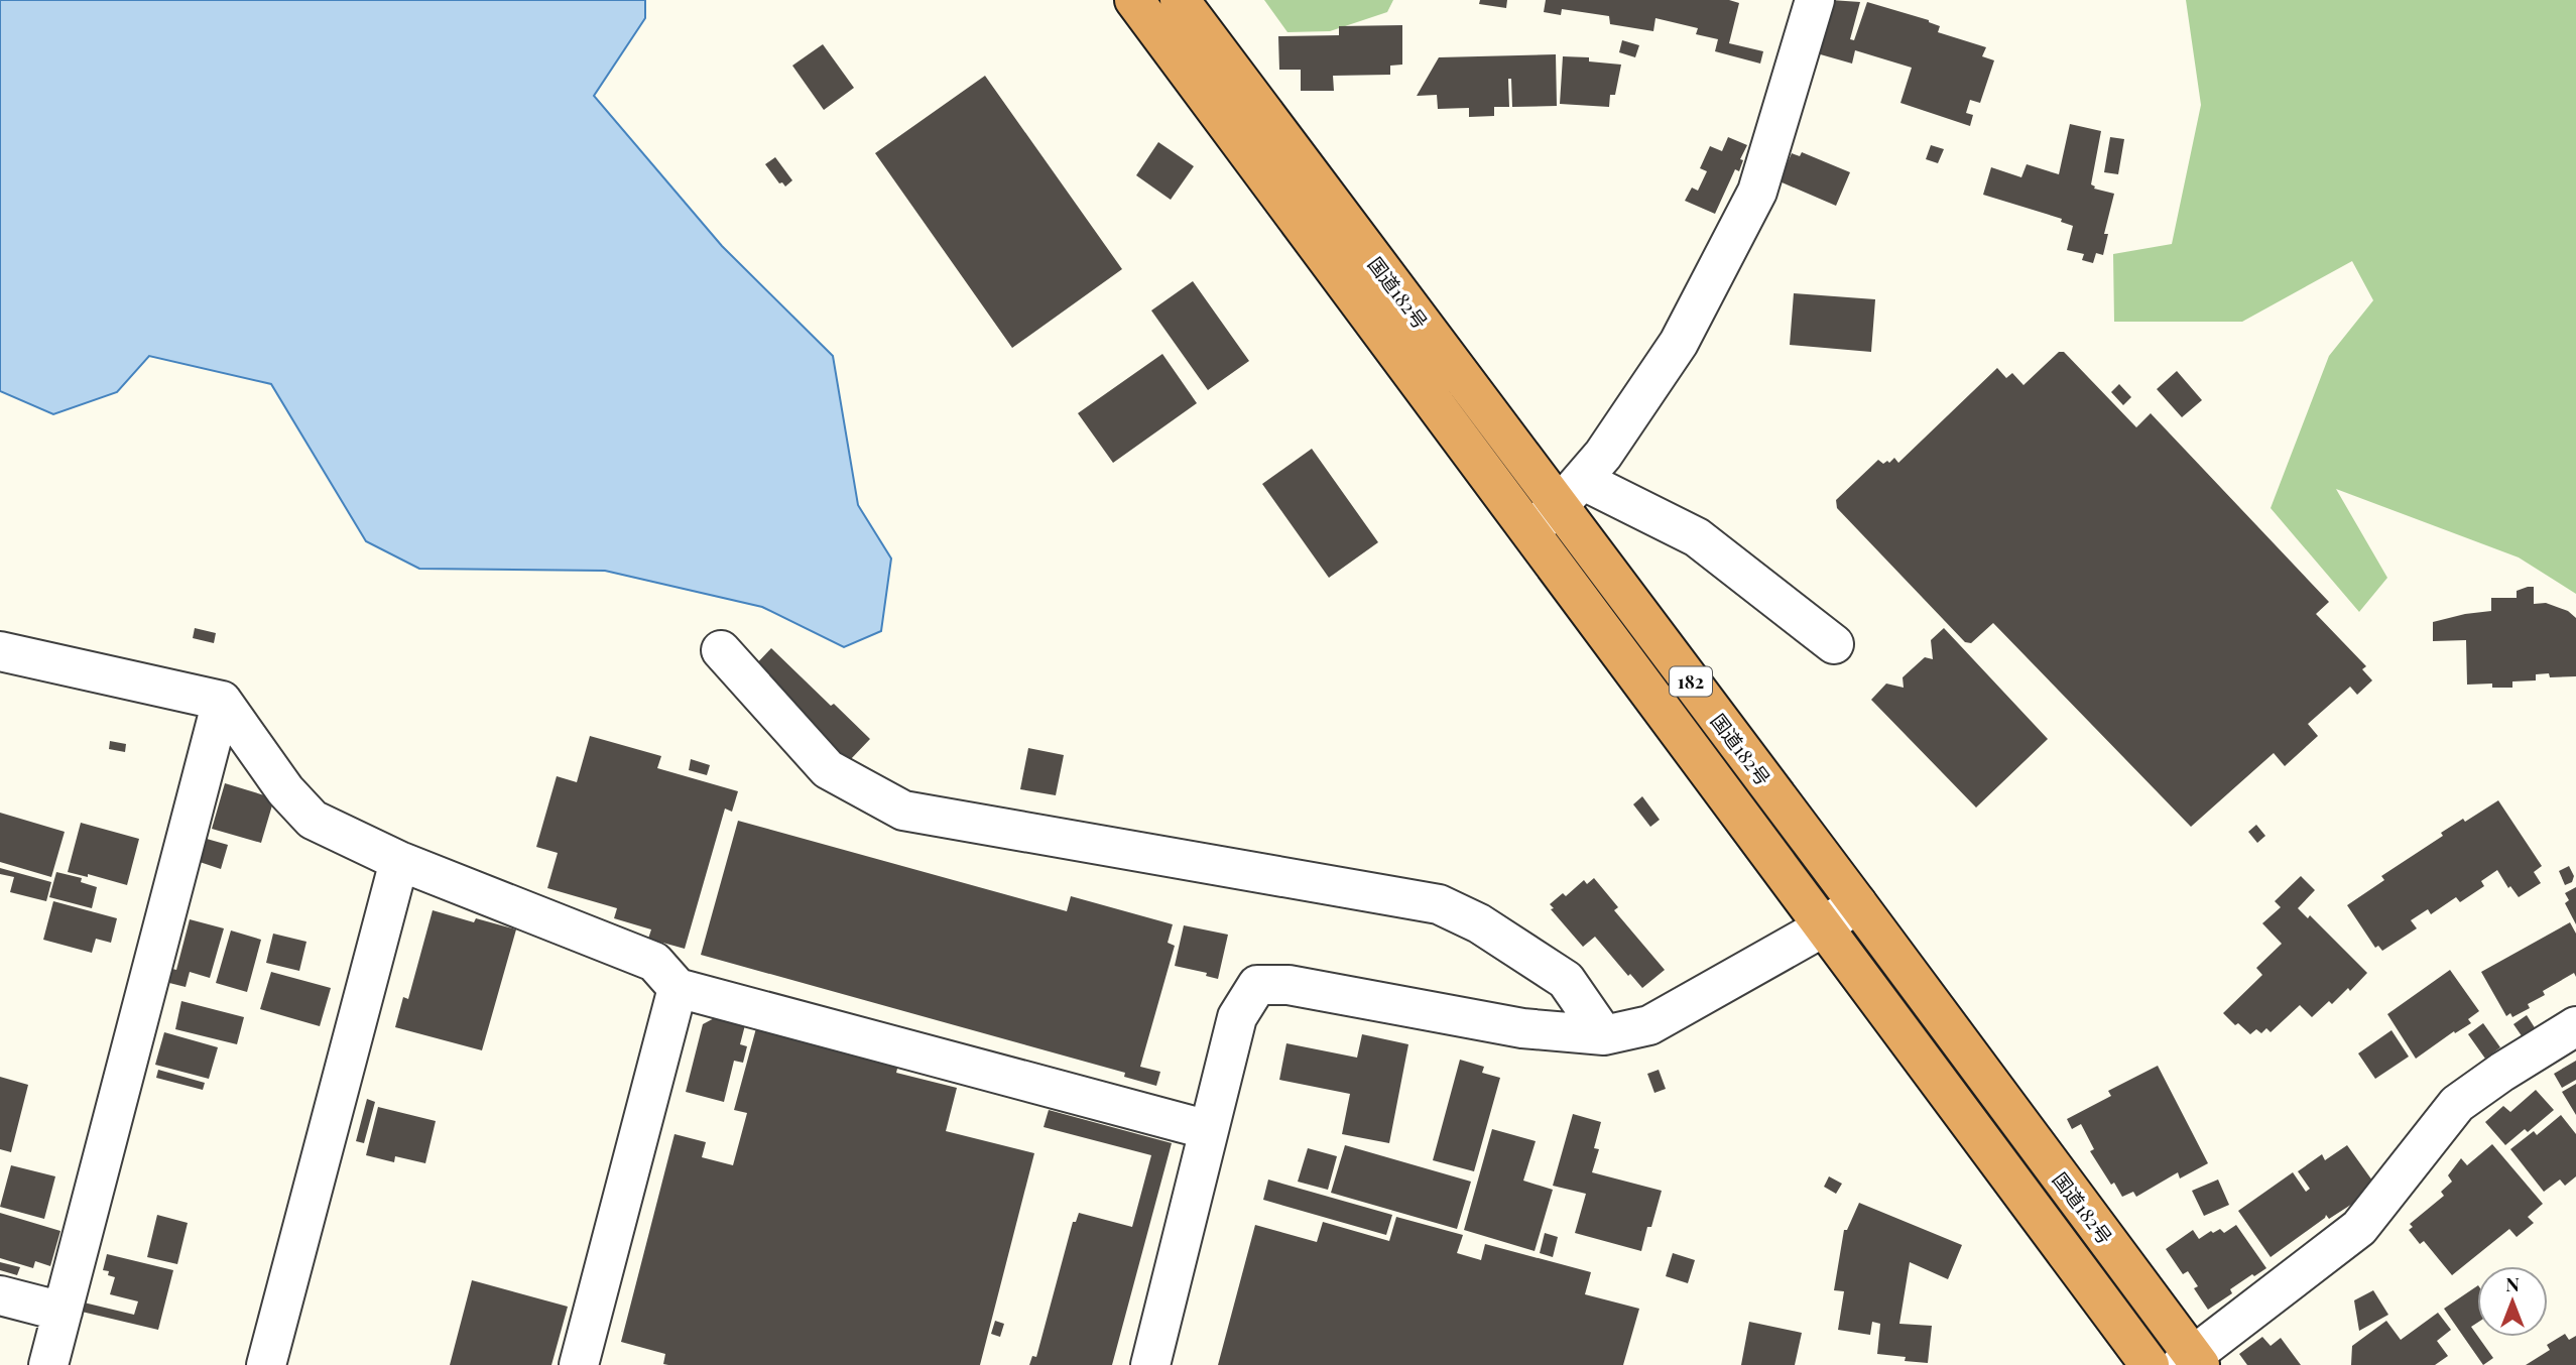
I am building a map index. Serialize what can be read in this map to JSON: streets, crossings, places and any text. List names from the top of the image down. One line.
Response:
{"streets":{"highway":["国道182号","182"]},"north":"top"}
